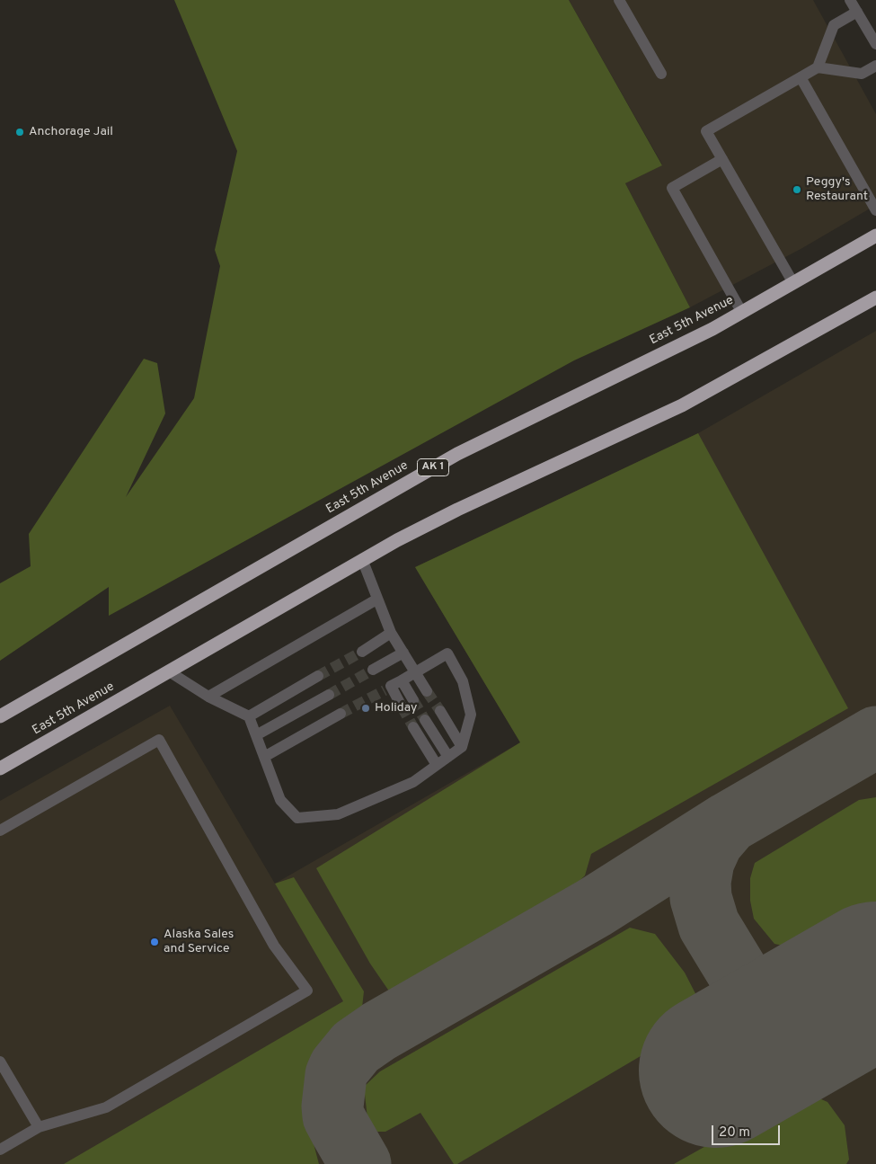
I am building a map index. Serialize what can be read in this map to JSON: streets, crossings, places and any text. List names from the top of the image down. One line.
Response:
{"streets":{"highway":["East 5th Avenue","AK 1"]},"places":["Anchorage Jail","Peggy's Restaurant","Holiday","Alaska Sales and Service"],"scale_bar":"20 m"}
